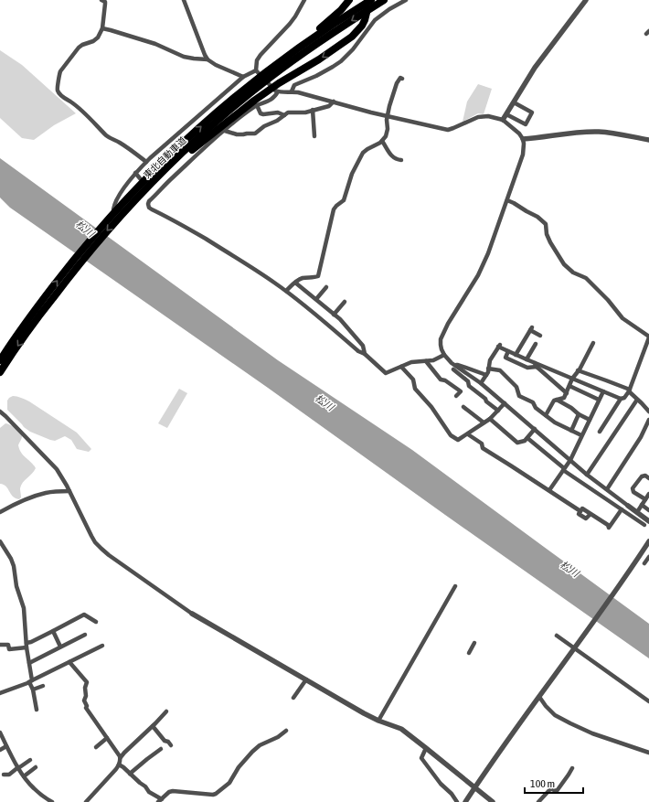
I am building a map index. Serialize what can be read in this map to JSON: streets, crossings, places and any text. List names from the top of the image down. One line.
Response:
{"streets":{"highway":["東北自動車道"]},"water":["松川"],"scale_bar":"100 m"}
